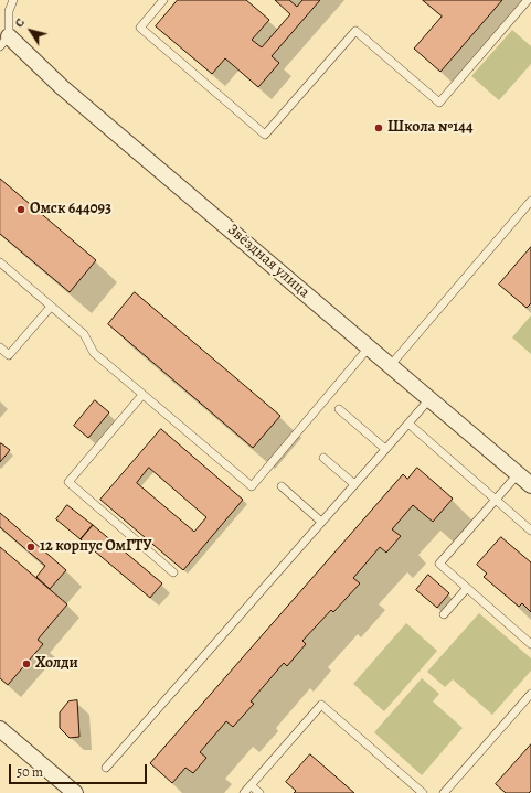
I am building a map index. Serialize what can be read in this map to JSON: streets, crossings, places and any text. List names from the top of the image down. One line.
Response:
{"streets":{"street":["Звёздная улица"]},"places":["Школа №144","Омск 644093","12 корпус ОмГТУ","Холди"],"scale_bar":"50 m","north":"top left"}
